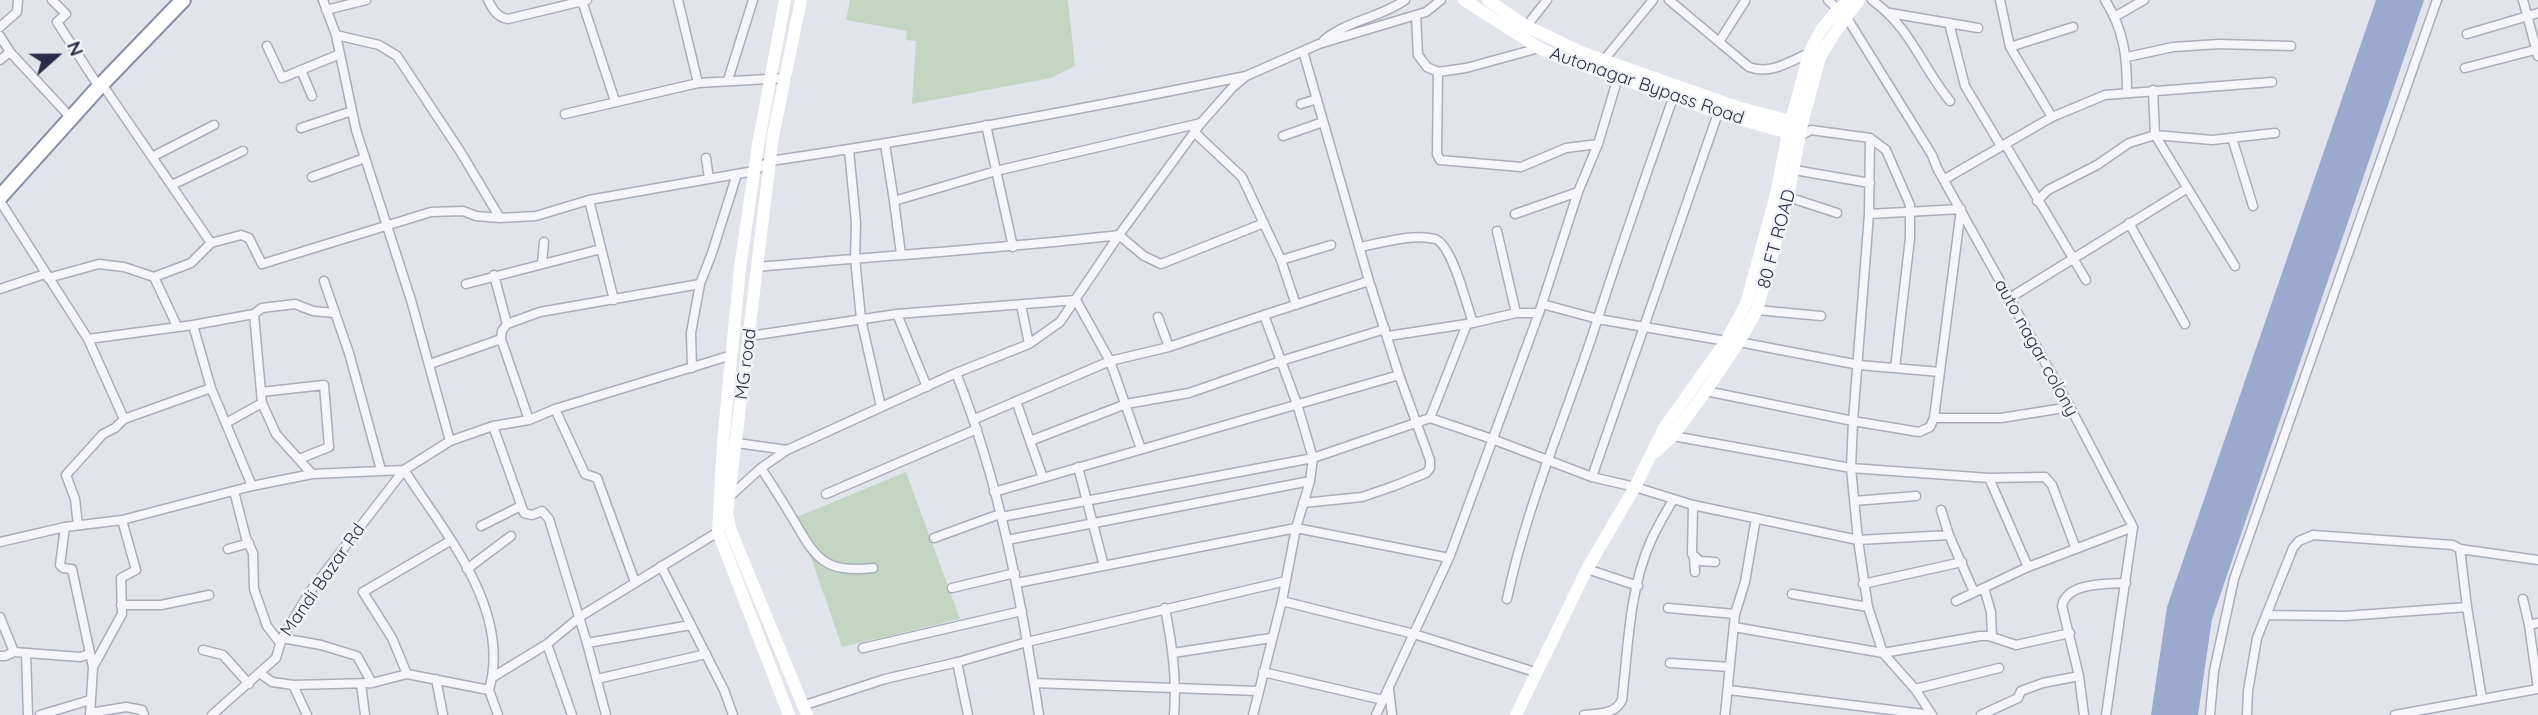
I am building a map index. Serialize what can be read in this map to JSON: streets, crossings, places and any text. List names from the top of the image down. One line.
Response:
{"streets":{"main road":["Autonagar Bypass Road","80 FT ROAD","MG road"],"street":["auto nagar colony","Mandi Bazar Rd"]},"crossings":[["Autonagar Bypass Road","80 FT ROAD"],["80 FT ROAD","auto nagar colony"]],"north":"right"}
